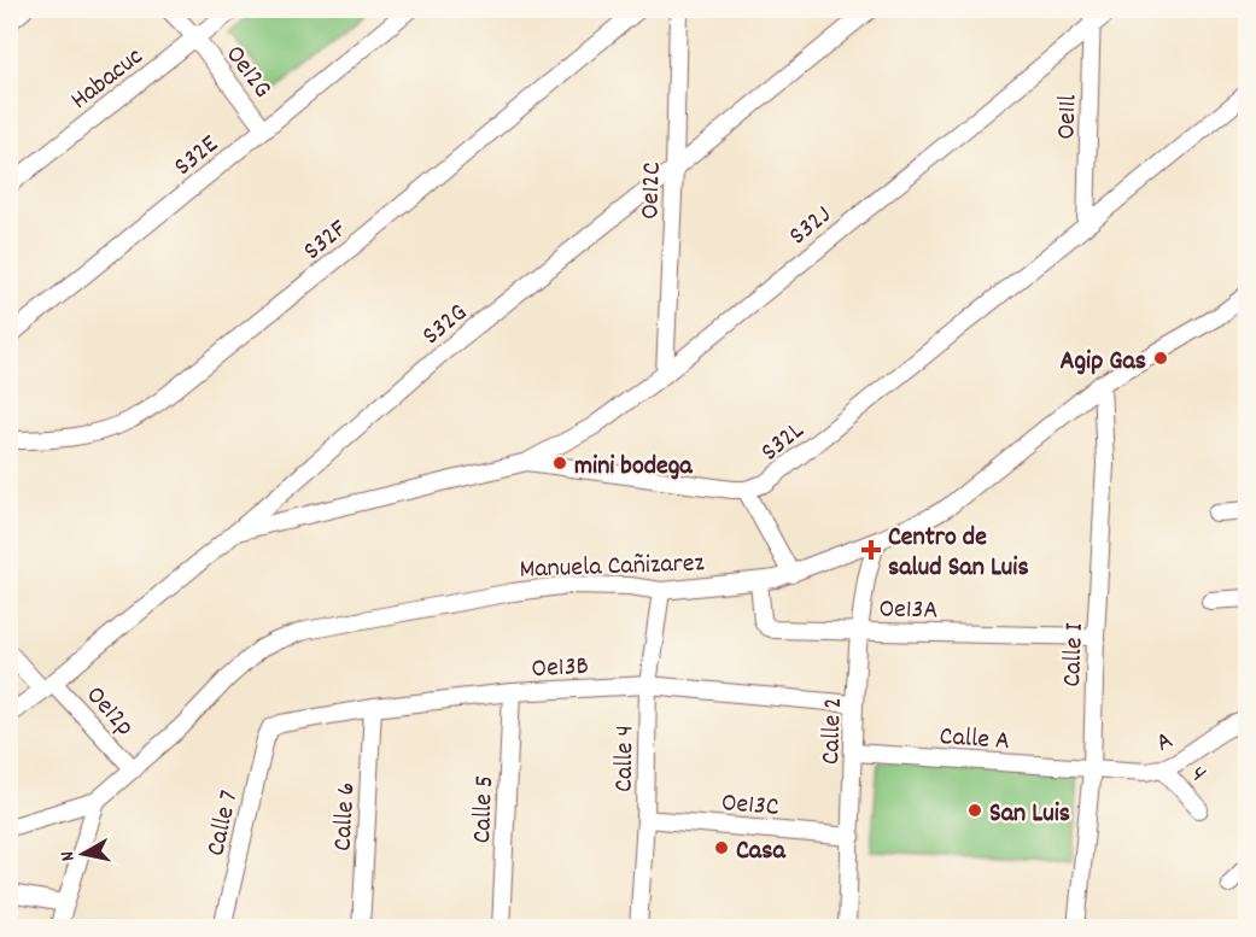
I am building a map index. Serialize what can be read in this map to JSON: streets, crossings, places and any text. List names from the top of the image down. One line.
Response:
{"streets":{"street":["Oe12G","Habacuc","Oe11l","S32E","Oe12C","S32J","S32F","S32G","S32L","Manuela Cañizarez","Oe13A","Calle I","Oe13B","Oe12p","Calle 2","Calle A","A","Calle 4","4","Oe13C","Calle 5","Calle 6","Calle 7"]},"crossings":[["Oe12G","Habacuc"],["Oe12G","S32E"],["Oe11l","S32J"],["Oe11l","S32L"],["Oe12C","S32J"],["Oe12C","S32G"],["S32J","S32L"],["S32G","S32L"],["S32G","Oe12p"],["Manuela Cañizarez","Oe13A"],["Manuela Cañizarez","Calle I"],["Manuela Cañizarez","Oe12p"],["Manuela Cañizarez","Calle 2"],["Manuela Cañizarez","Calle 4"],["Oe13A","Calle I"],["Oe13A","Calle 2"],["Calle I","Calle A"],["Calle I","A"],["Oe13B","Calle 2"],["Oe13B","Calle 4"],["Oe13B","Calle 5"],["Oe13B","Calle 6"],["Oe13B","Calle 7"],["Calle 2","Calle A"],["Calle 2","Oe13C"],["Calle A","A"],["A","4"],["Calle 4","Oe13C"]],"places":{"other":["Agip Gas","mini bodega","San Luis","Casa"],"health":["Centro de salud San Luis"]},"north":"left"}
